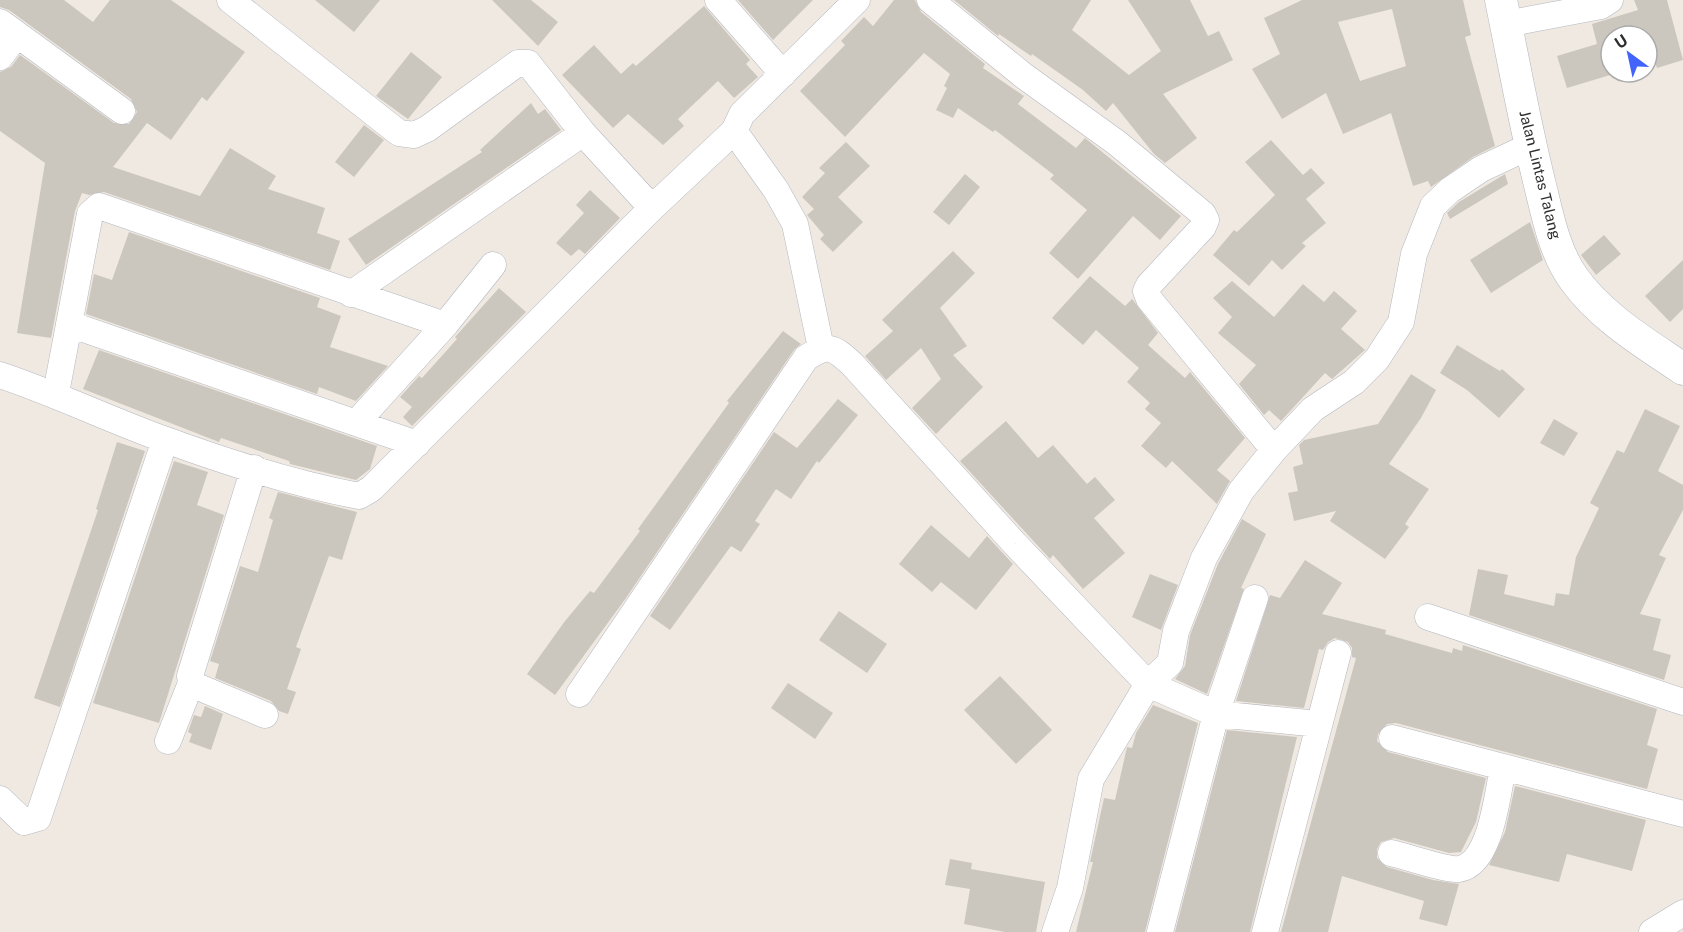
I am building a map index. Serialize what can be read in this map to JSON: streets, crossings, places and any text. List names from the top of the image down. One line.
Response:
{"streets":{"street":["Jalan Lintas Talang"]},"north":"top left"}
